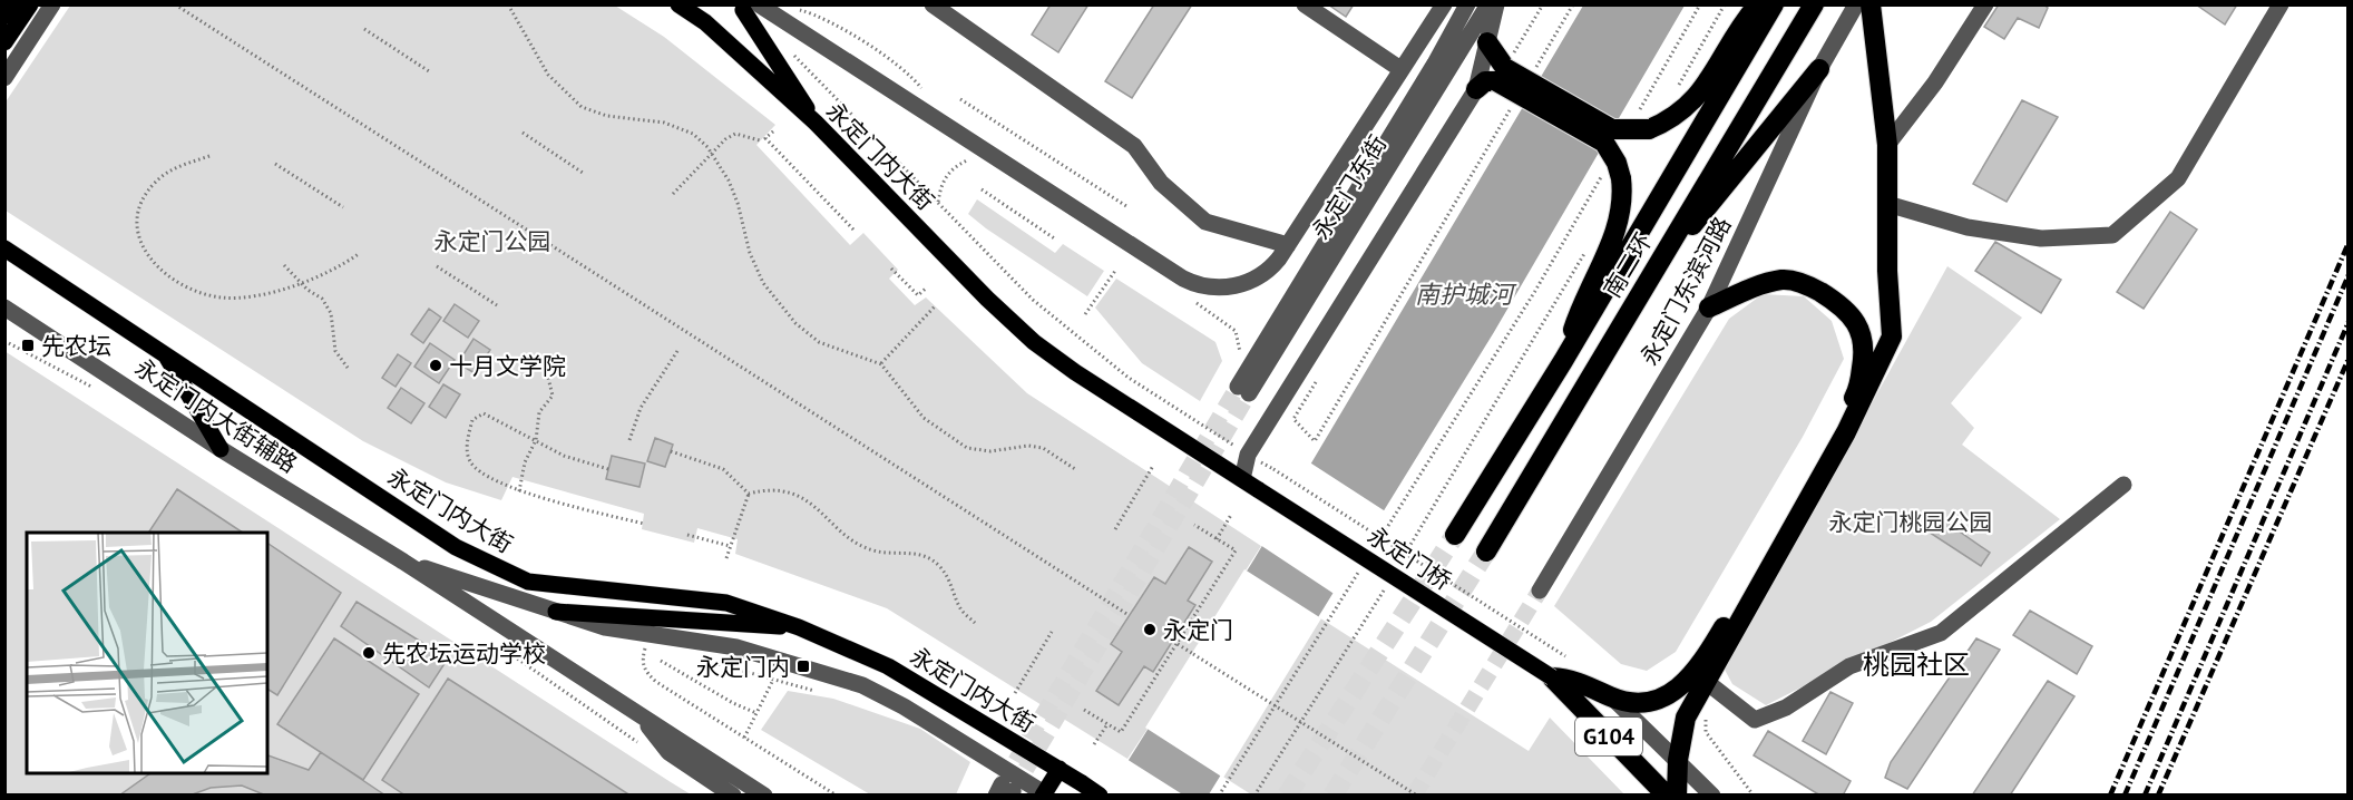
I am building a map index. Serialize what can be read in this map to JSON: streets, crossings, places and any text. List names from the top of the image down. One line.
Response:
{"streets":{"highway":["南二环","G104"],"main road":["永定门内大街","永定门桥"],"street":["永定门东街","永定门东滨河路","永定门内大街辅路"]},"crossings":[["永定门内大街","永定门桥"],["永定门桥","G104"]],"districts":["桃园社区"],"water":["南护城河"],"parks":["永定门公园","永定门桃园公园"],"places":{"transit":["先农坛","永定门内"],"other":["十月文学院","永定门","先农坛运动学校"]}}
